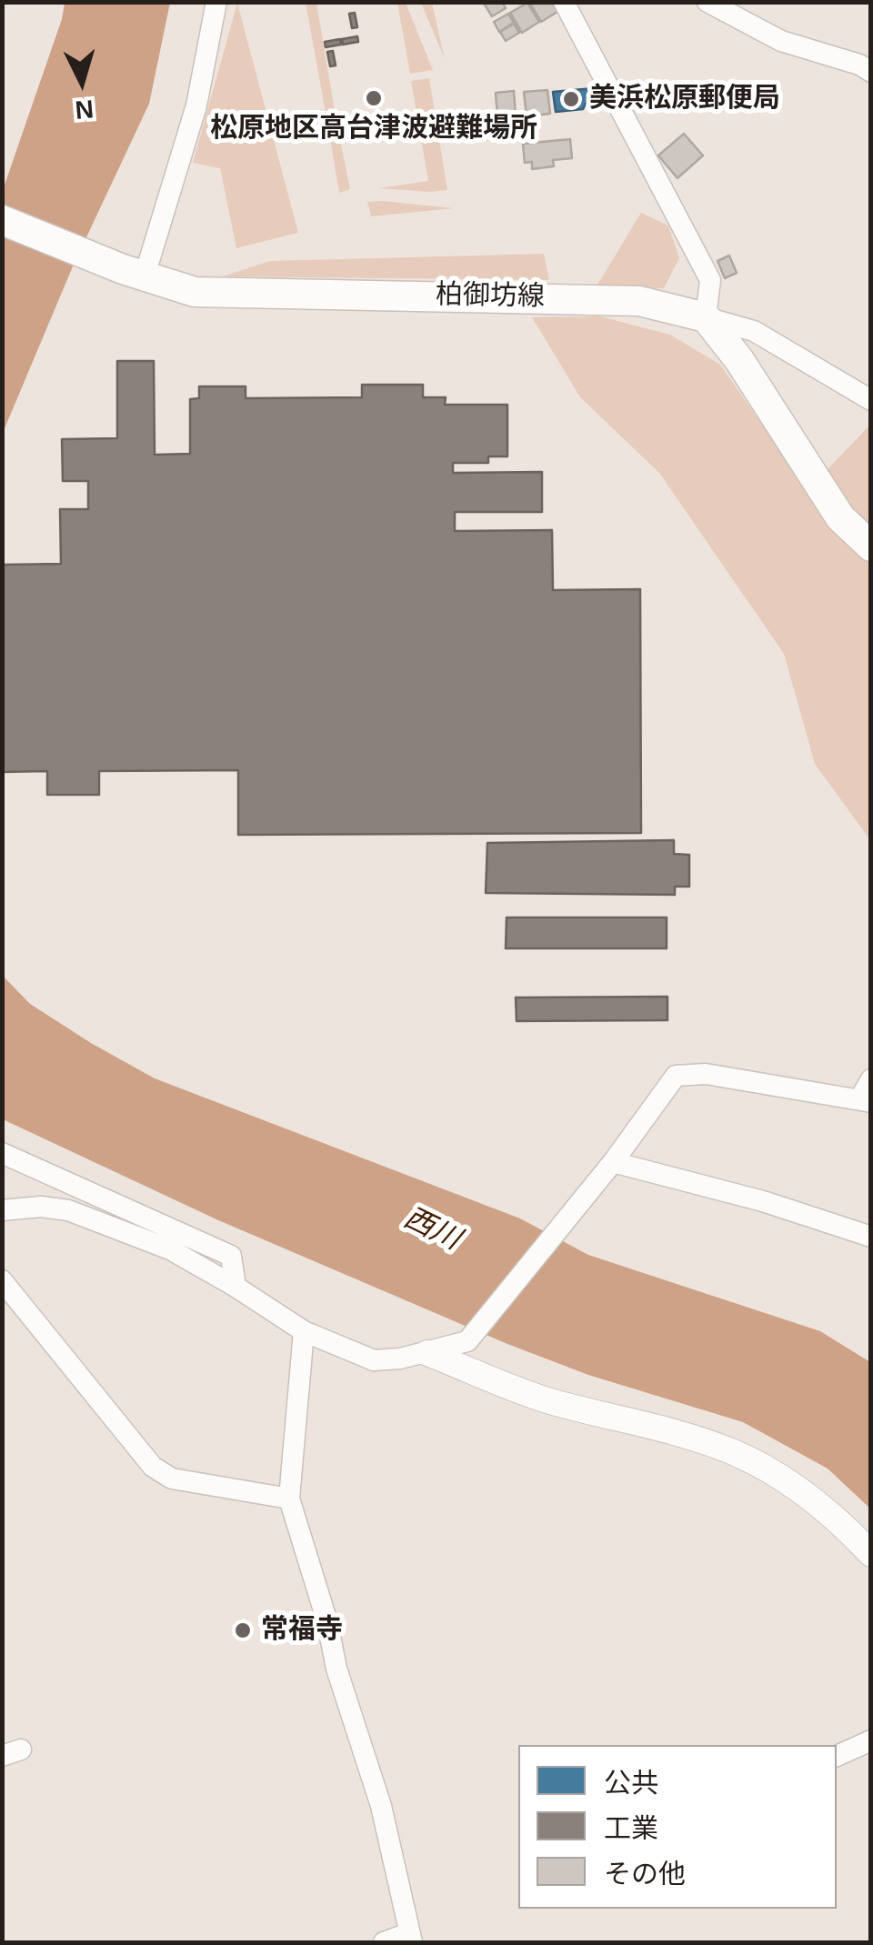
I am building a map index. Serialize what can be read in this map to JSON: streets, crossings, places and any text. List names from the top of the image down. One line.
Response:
{"streets":{"main road":["柏御坊線"]},"water":["西川"],"places":["松原地区高台津波避難場所","美浜松原郵便局","常福寺"],"legend":["公共","工業","その他"],"north":"bottom"}
